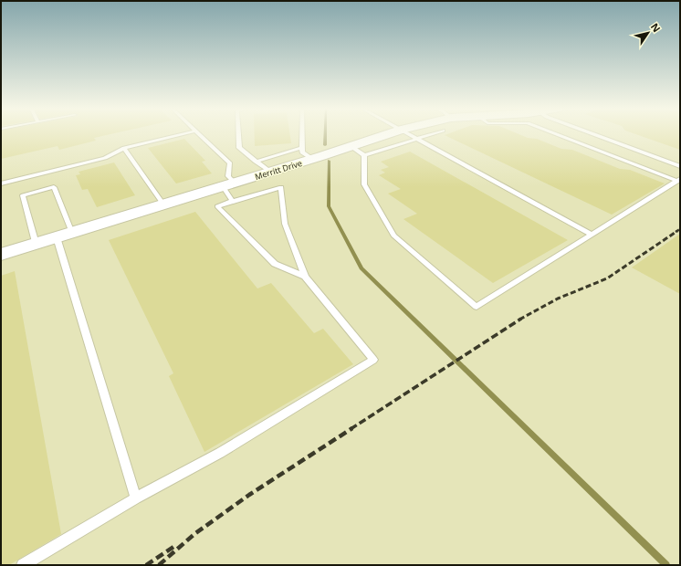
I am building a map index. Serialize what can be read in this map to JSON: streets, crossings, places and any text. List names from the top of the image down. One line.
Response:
{"streets":{"street":["Merritt Drive"]},"north":"top right"}
